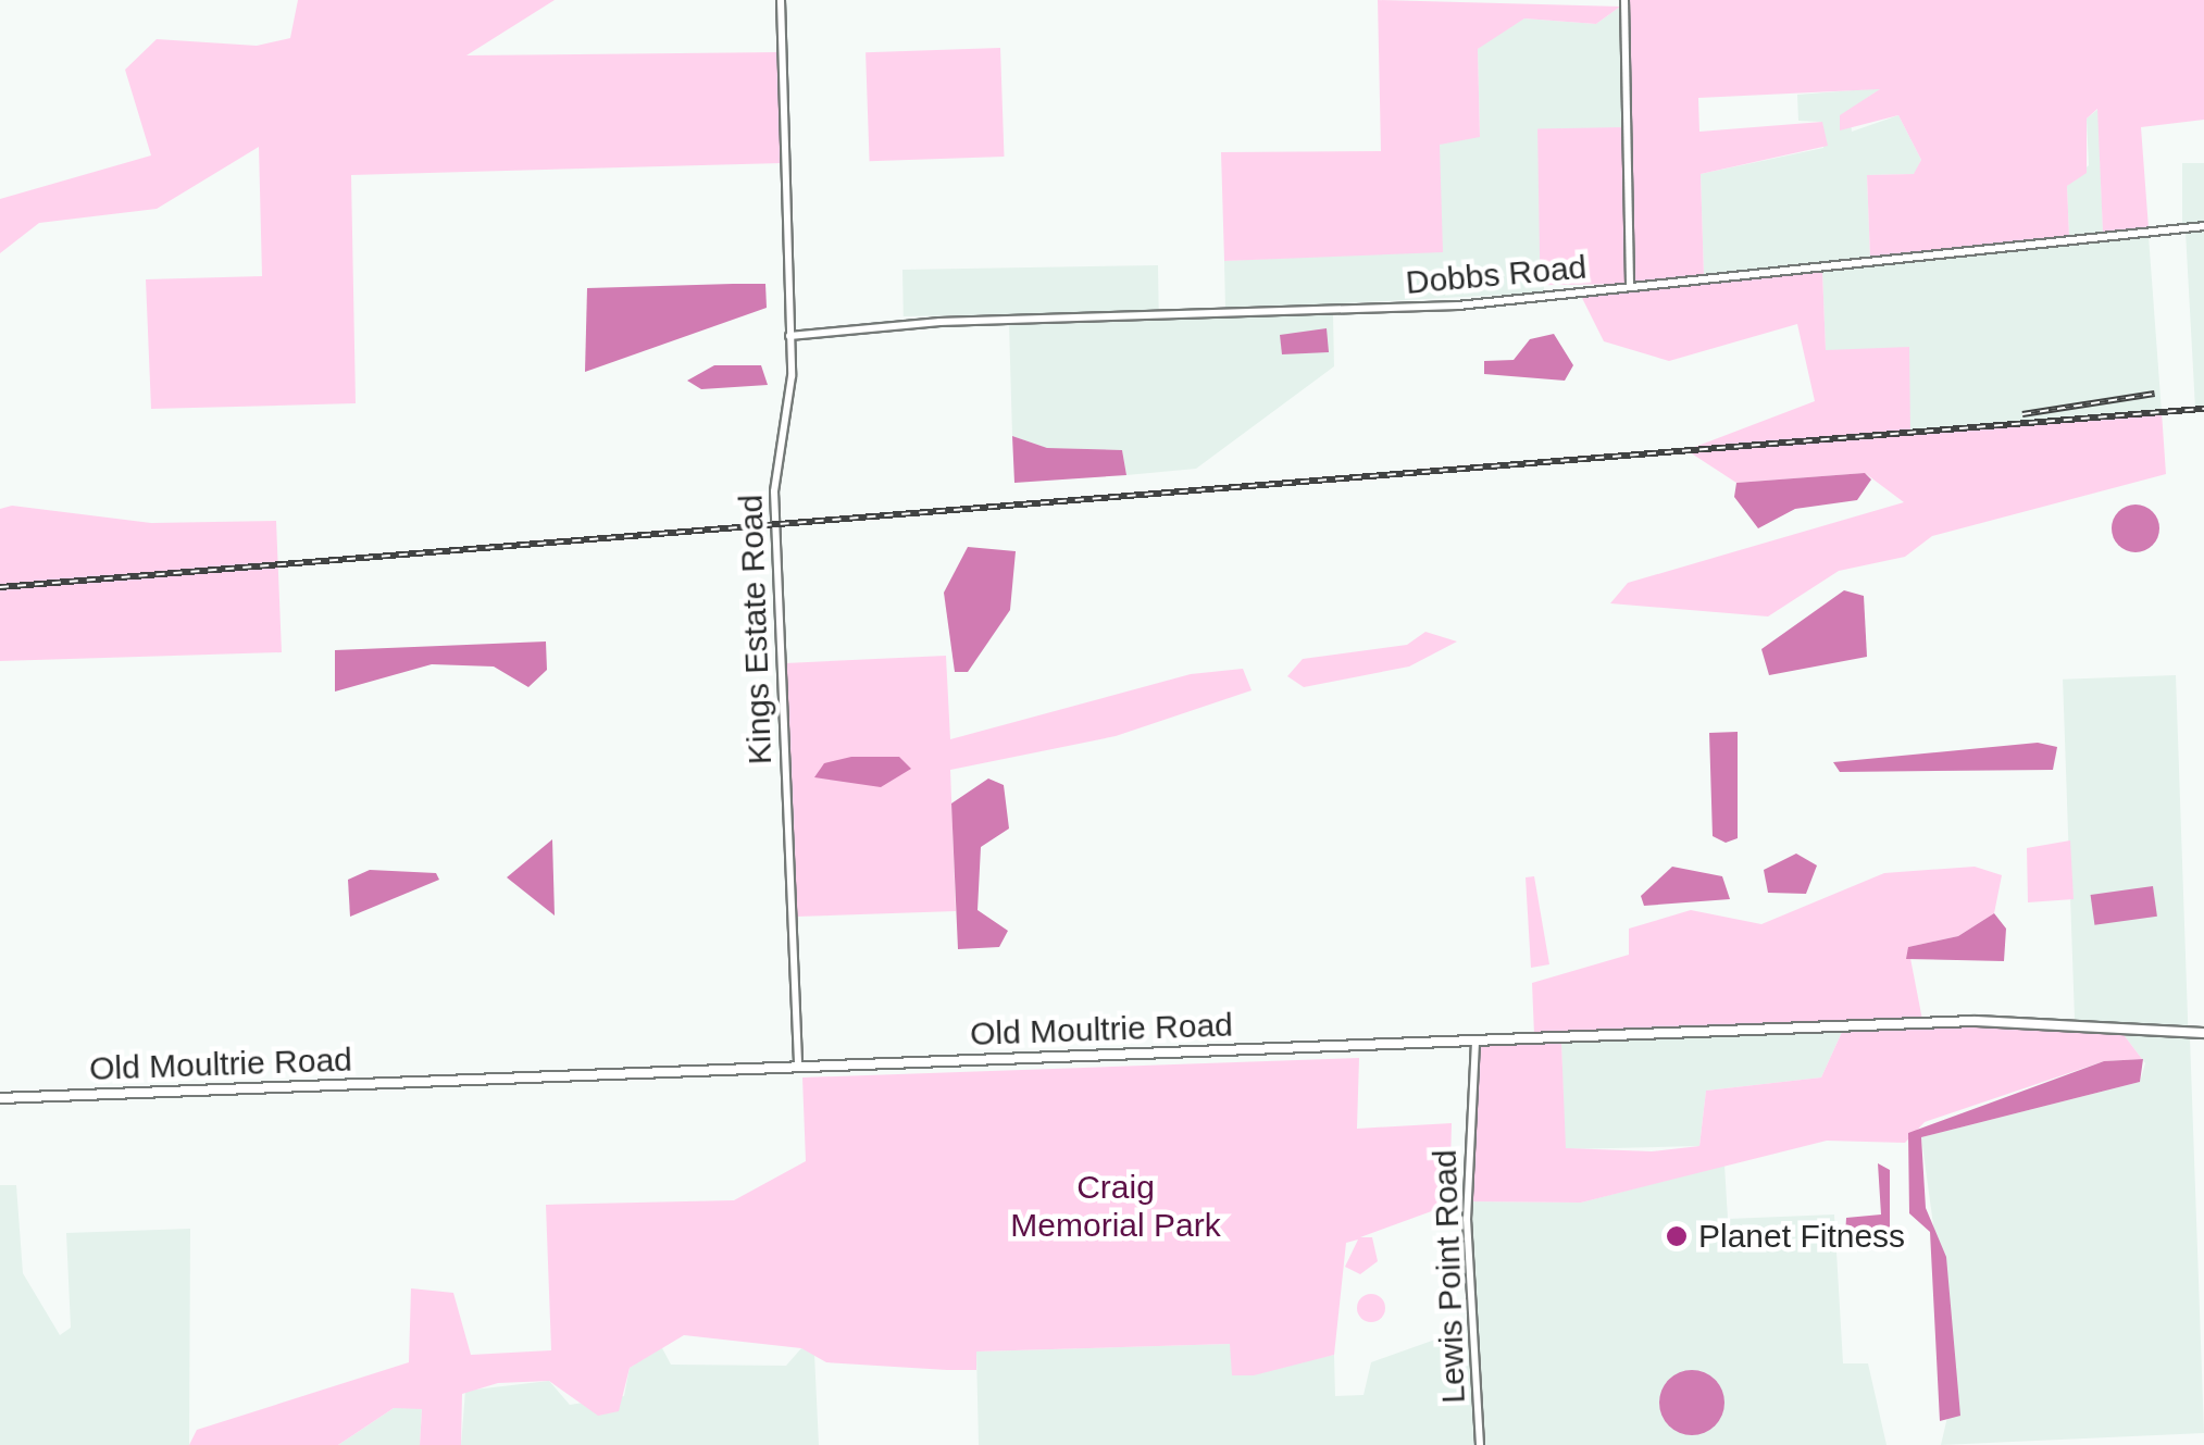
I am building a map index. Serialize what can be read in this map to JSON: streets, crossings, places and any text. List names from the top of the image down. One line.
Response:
{"streets":{"main road":["Old Moultrie Road"],"street":["Dobbs Road","Kings Estate Road","Lewis Point Road"]},"crossings":[["Dobbs Road","Kings Estate Road"],["Kings Estate Road","Old Moultrie Road"],["Old Moultrie Road","Lewis Point Road"]],"parks":["Craig Memorial Park"],"places":["Planet Fitness"]}
